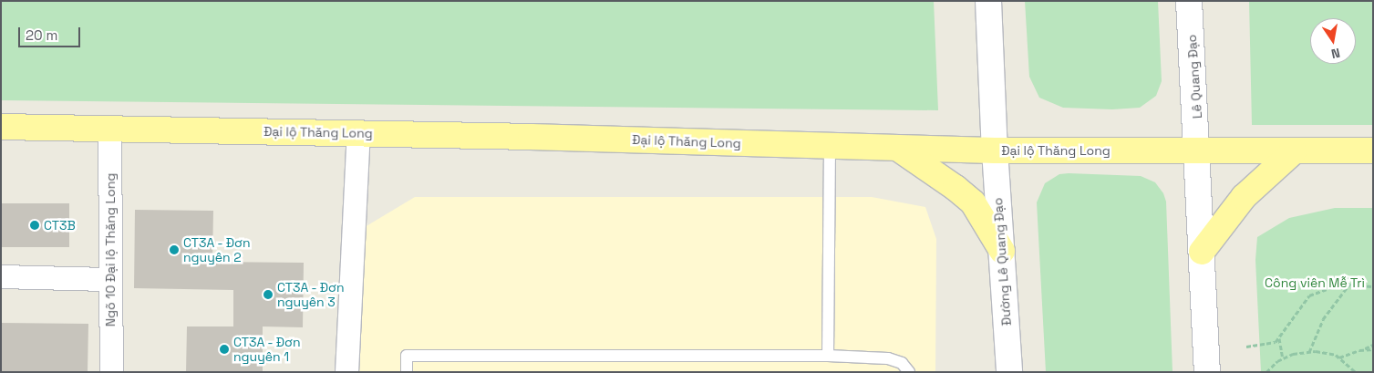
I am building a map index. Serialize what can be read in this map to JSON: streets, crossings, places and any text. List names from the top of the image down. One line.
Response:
{"streets":{"main road":["Lê Quang Đạo","Đại lộ Thăng Long","Đường Lê Quang Đạo"],"street":["Ngõ 10 Đại lộ Thăng Long"]},"crossings":[["Lê Quang Đạo","Đại lộ Thăng Long"],["Đại lộ Thăng Long","Ngõ 10 Đại lộ Thăng Long"],["Đại lộ Thăng Long","Đường Lê Quang Đạo"]],"parks":["Công viên Mễ Trì"],"places":["CT3B","CT3A - Đơn nguyên 2","CT3A - Đơn nguyên 3","CT3A - Đơn nguyên 1"],"scale_bar":"20 m","north":"bottom"}
